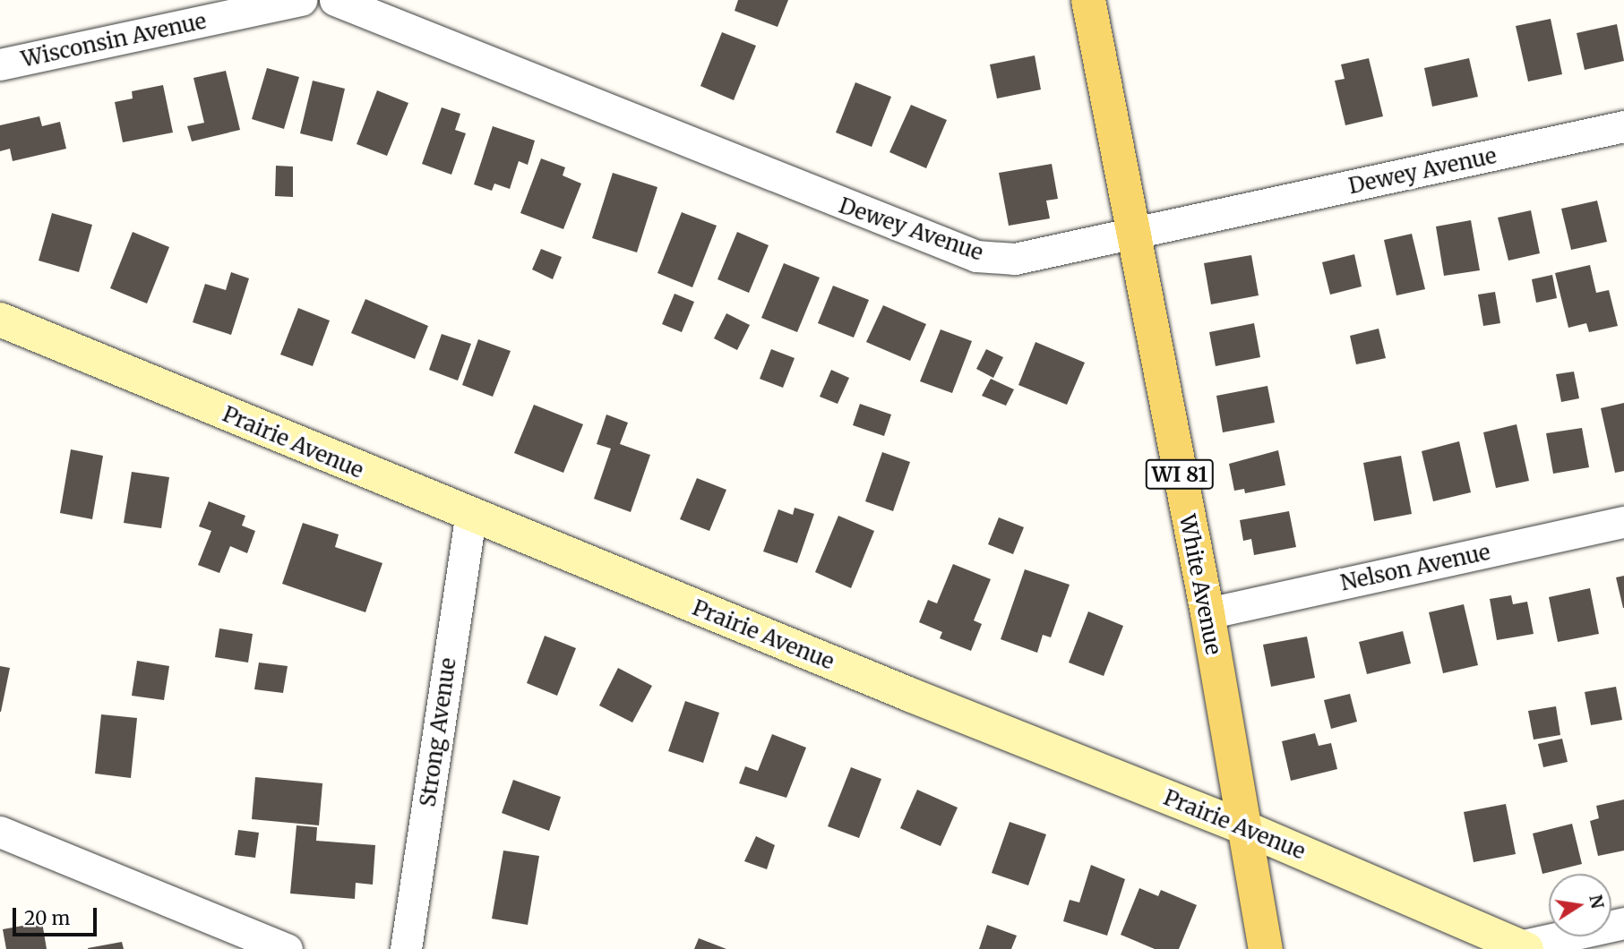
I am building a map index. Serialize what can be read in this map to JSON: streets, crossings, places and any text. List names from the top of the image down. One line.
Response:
{"streets":{"main road":["WI 81","White Avenue"],"street":["Wisconsin Avenue","Dewey Avenue","Prairie Avenue","Nelson Avenue","Strong Avenue"]},"crossings":[["Dewey Avenue","White Avenue"],["Prairie Avenue","White Avenue"],["Prairie Avenue","Strong Avenue"],["Nelson Avenue","White Avenue"]],"scale_bar":"20 m","north":"right"}
